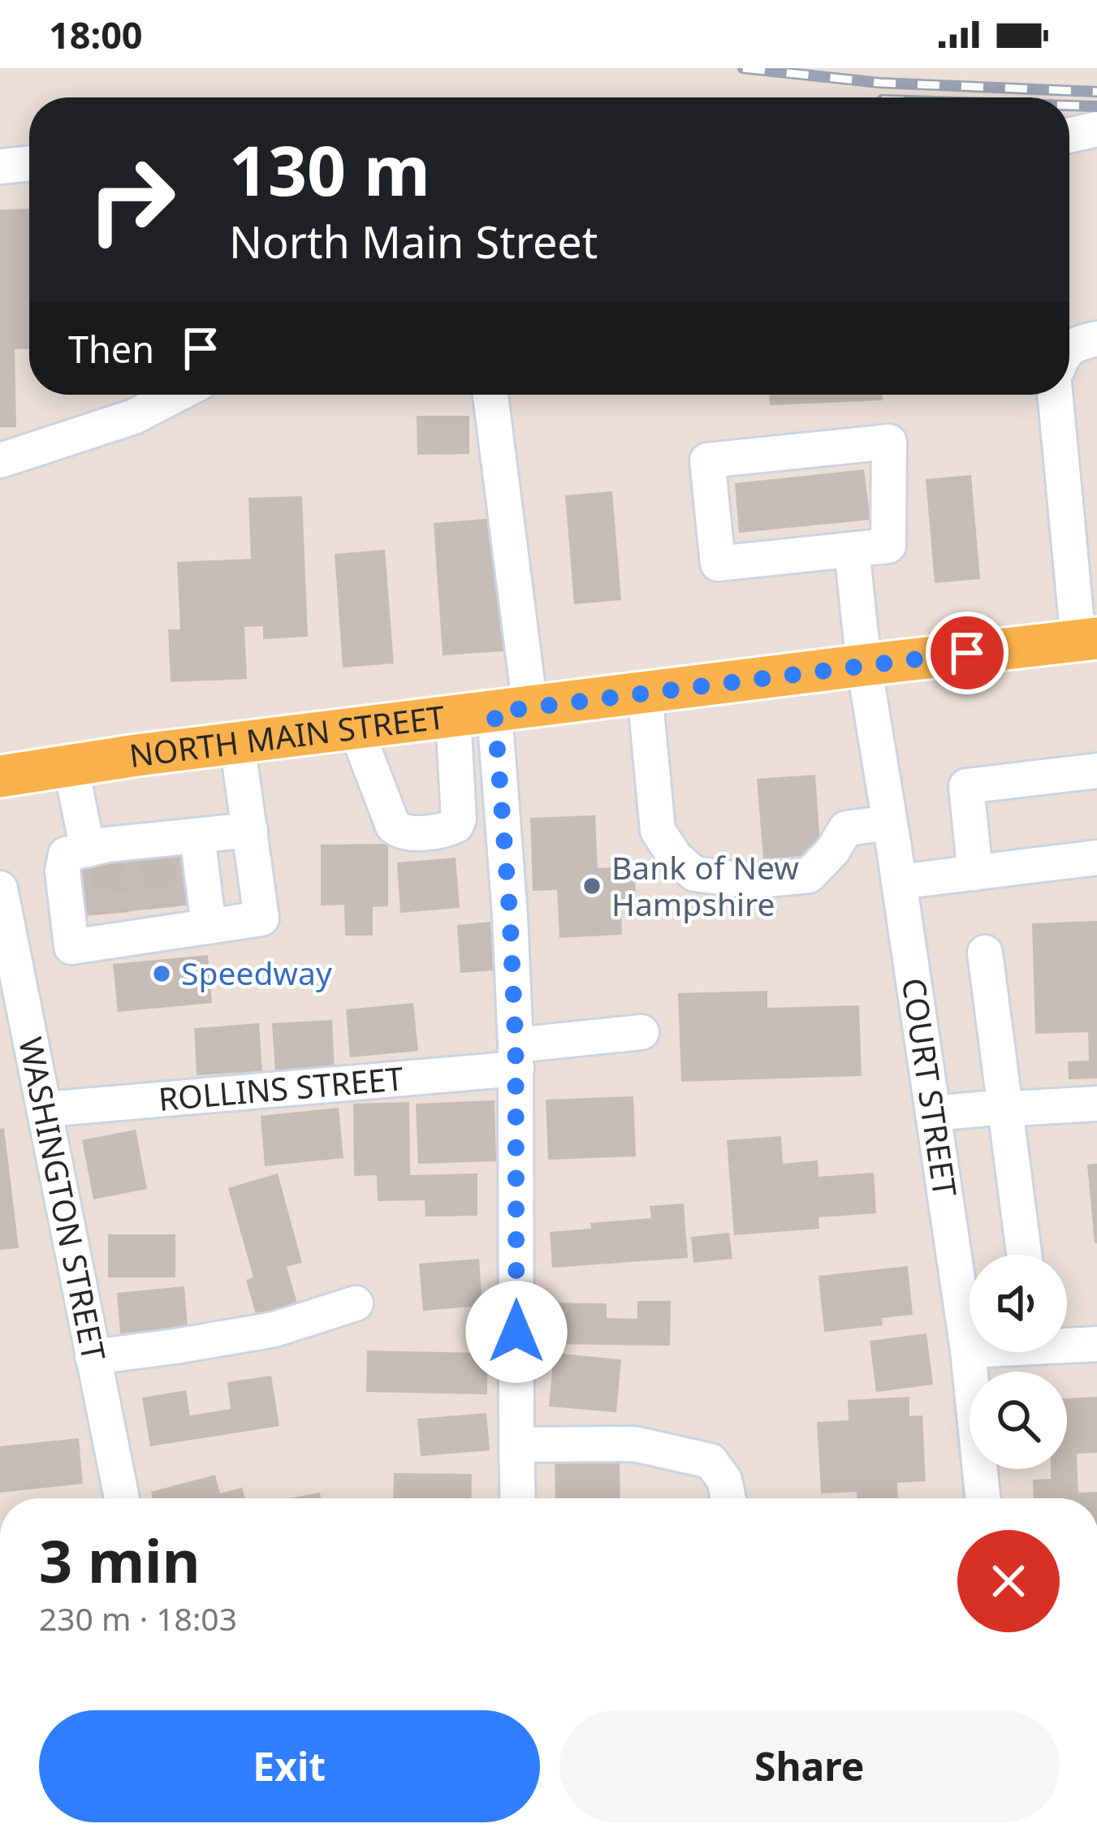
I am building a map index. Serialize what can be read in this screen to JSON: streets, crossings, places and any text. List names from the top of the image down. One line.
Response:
{"streets":{"main road":["NORTH MAIN STREET"],"street":["COURT STREET","ROLLINS STREET","WASHINGTON STREET"]},"crossings":[["NORTH MAIN STREET","COURT STREET"],["ROLLINS STREET","WASHINGTON STREET"]],"places":["Bank of New Hampshire","Speedway"],"page":{"status":"18:00","turn":["130 m","North Main Street"],"then":"Then","heading":["3 min","230 m · 18:03"],"buttons":["Exit","Share"]}}
